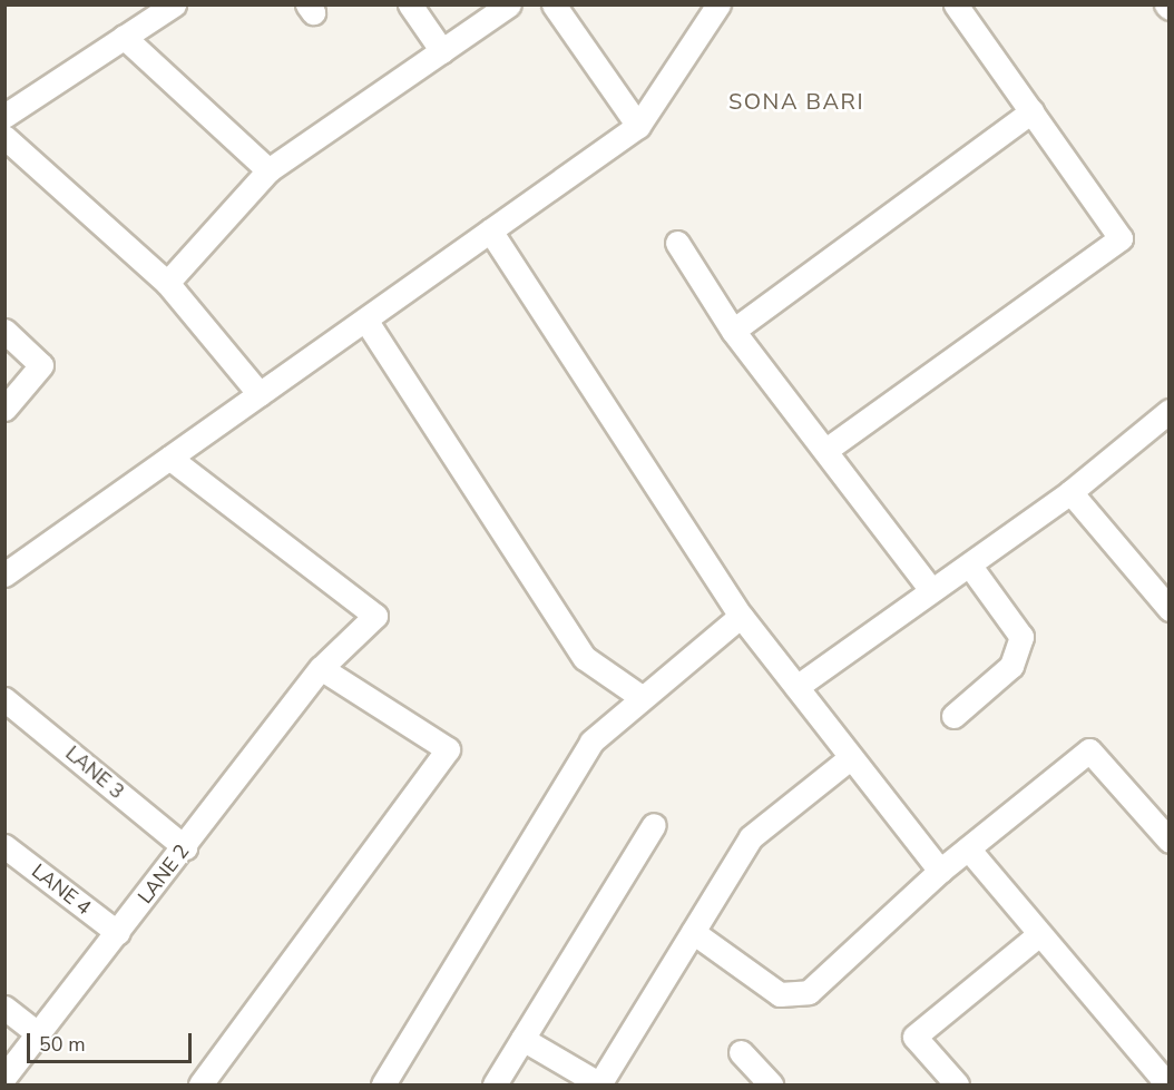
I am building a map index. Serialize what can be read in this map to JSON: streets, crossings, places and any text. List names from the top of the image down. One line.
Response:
{"streets":{"street":["LANE 3","LANE 2","LANE 4"]},"crossings":[["LANE 3","LANE 2"],["LANE 2","LANE 4"]],"districts":["SONA BARI"],"scale_bar":"50 m"}
